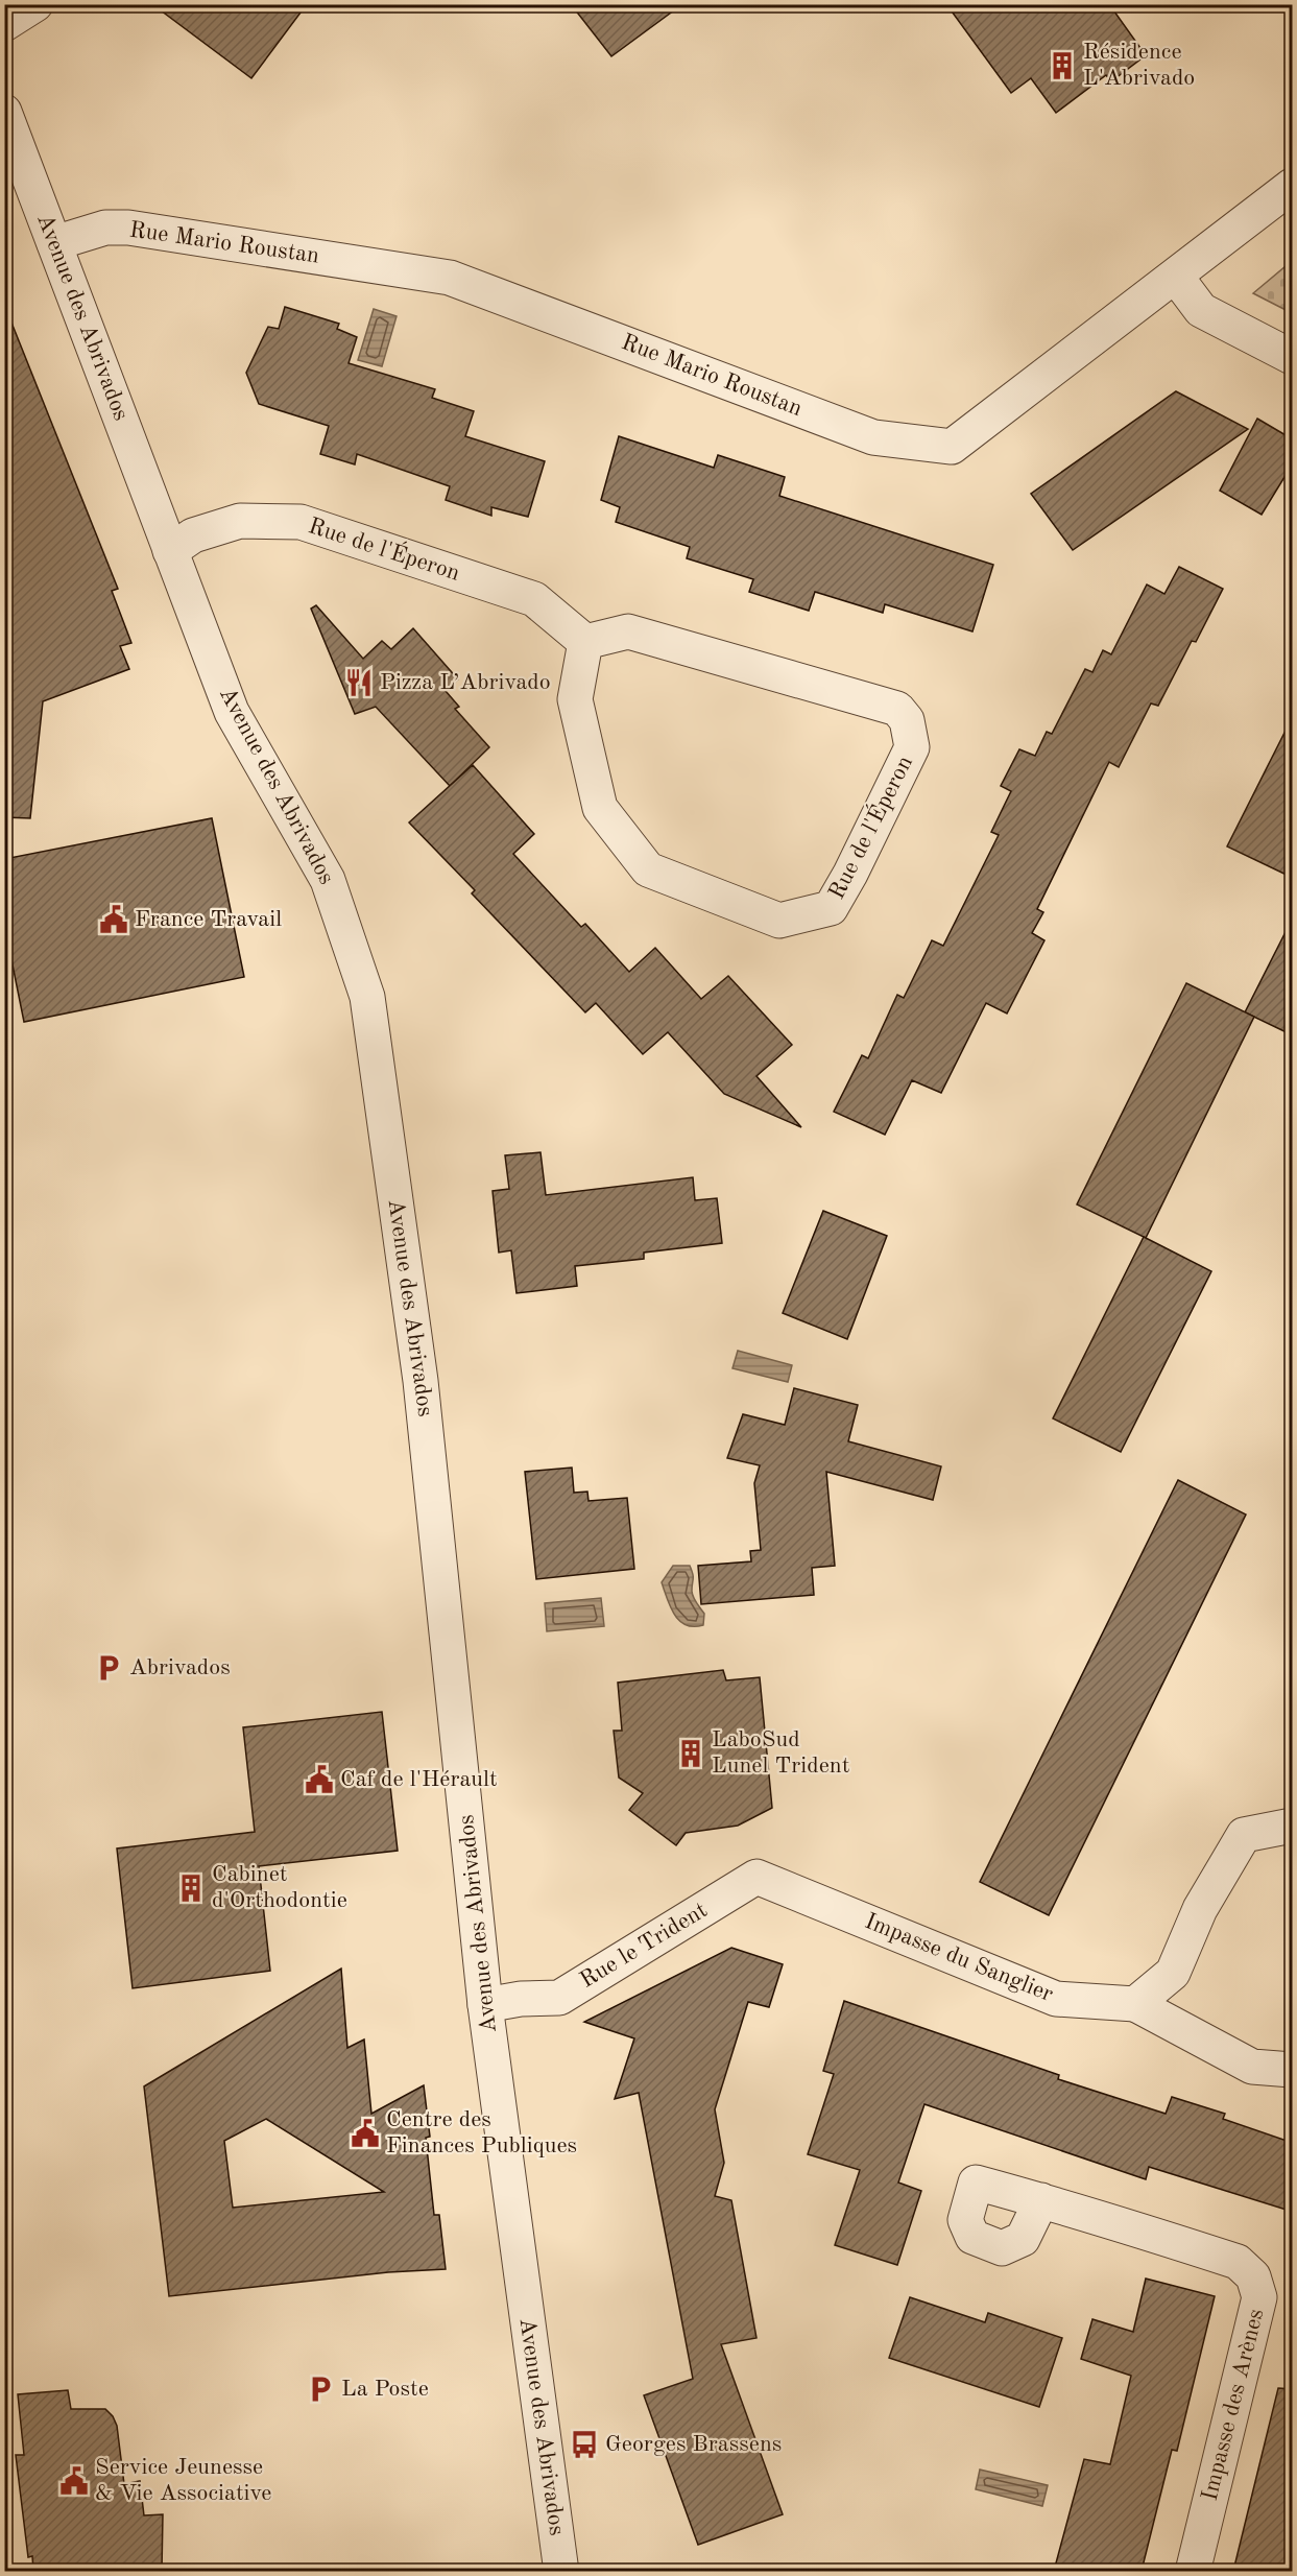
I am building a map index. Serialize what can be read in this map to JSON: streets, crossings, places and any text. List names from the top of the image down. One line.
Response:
{"streets":{"street":["Rue Mario Roustan","Avenue des Abrivados","Rue de l'Éperon","Rue le Trident","Impasse du Sanglier","Impasse des Arènes"]},"crossings":[["Rue Mario Roustan","Avenue des Abrivados"],["Avenue des Abrivados","Rue de l'Éperon"],["Avenue des Abrivados","Rue le Trident"],["Rue le Trident","Impasse du Sanglier"]],"places":{"building":["Résidence L'Abrivado","LaboSud Lunel Trident","Cabinet d'Orthodontie"],"restaurant":["Pizza L’Abrivado"],"public building":["France Travail","Caf de l'Hérault","Centre des Finances Publiques","Service Jeunesse & Vie Associative"],"parking":["Abrivados","La Poste"],"bus stop":["Georges Brassens"]}}
